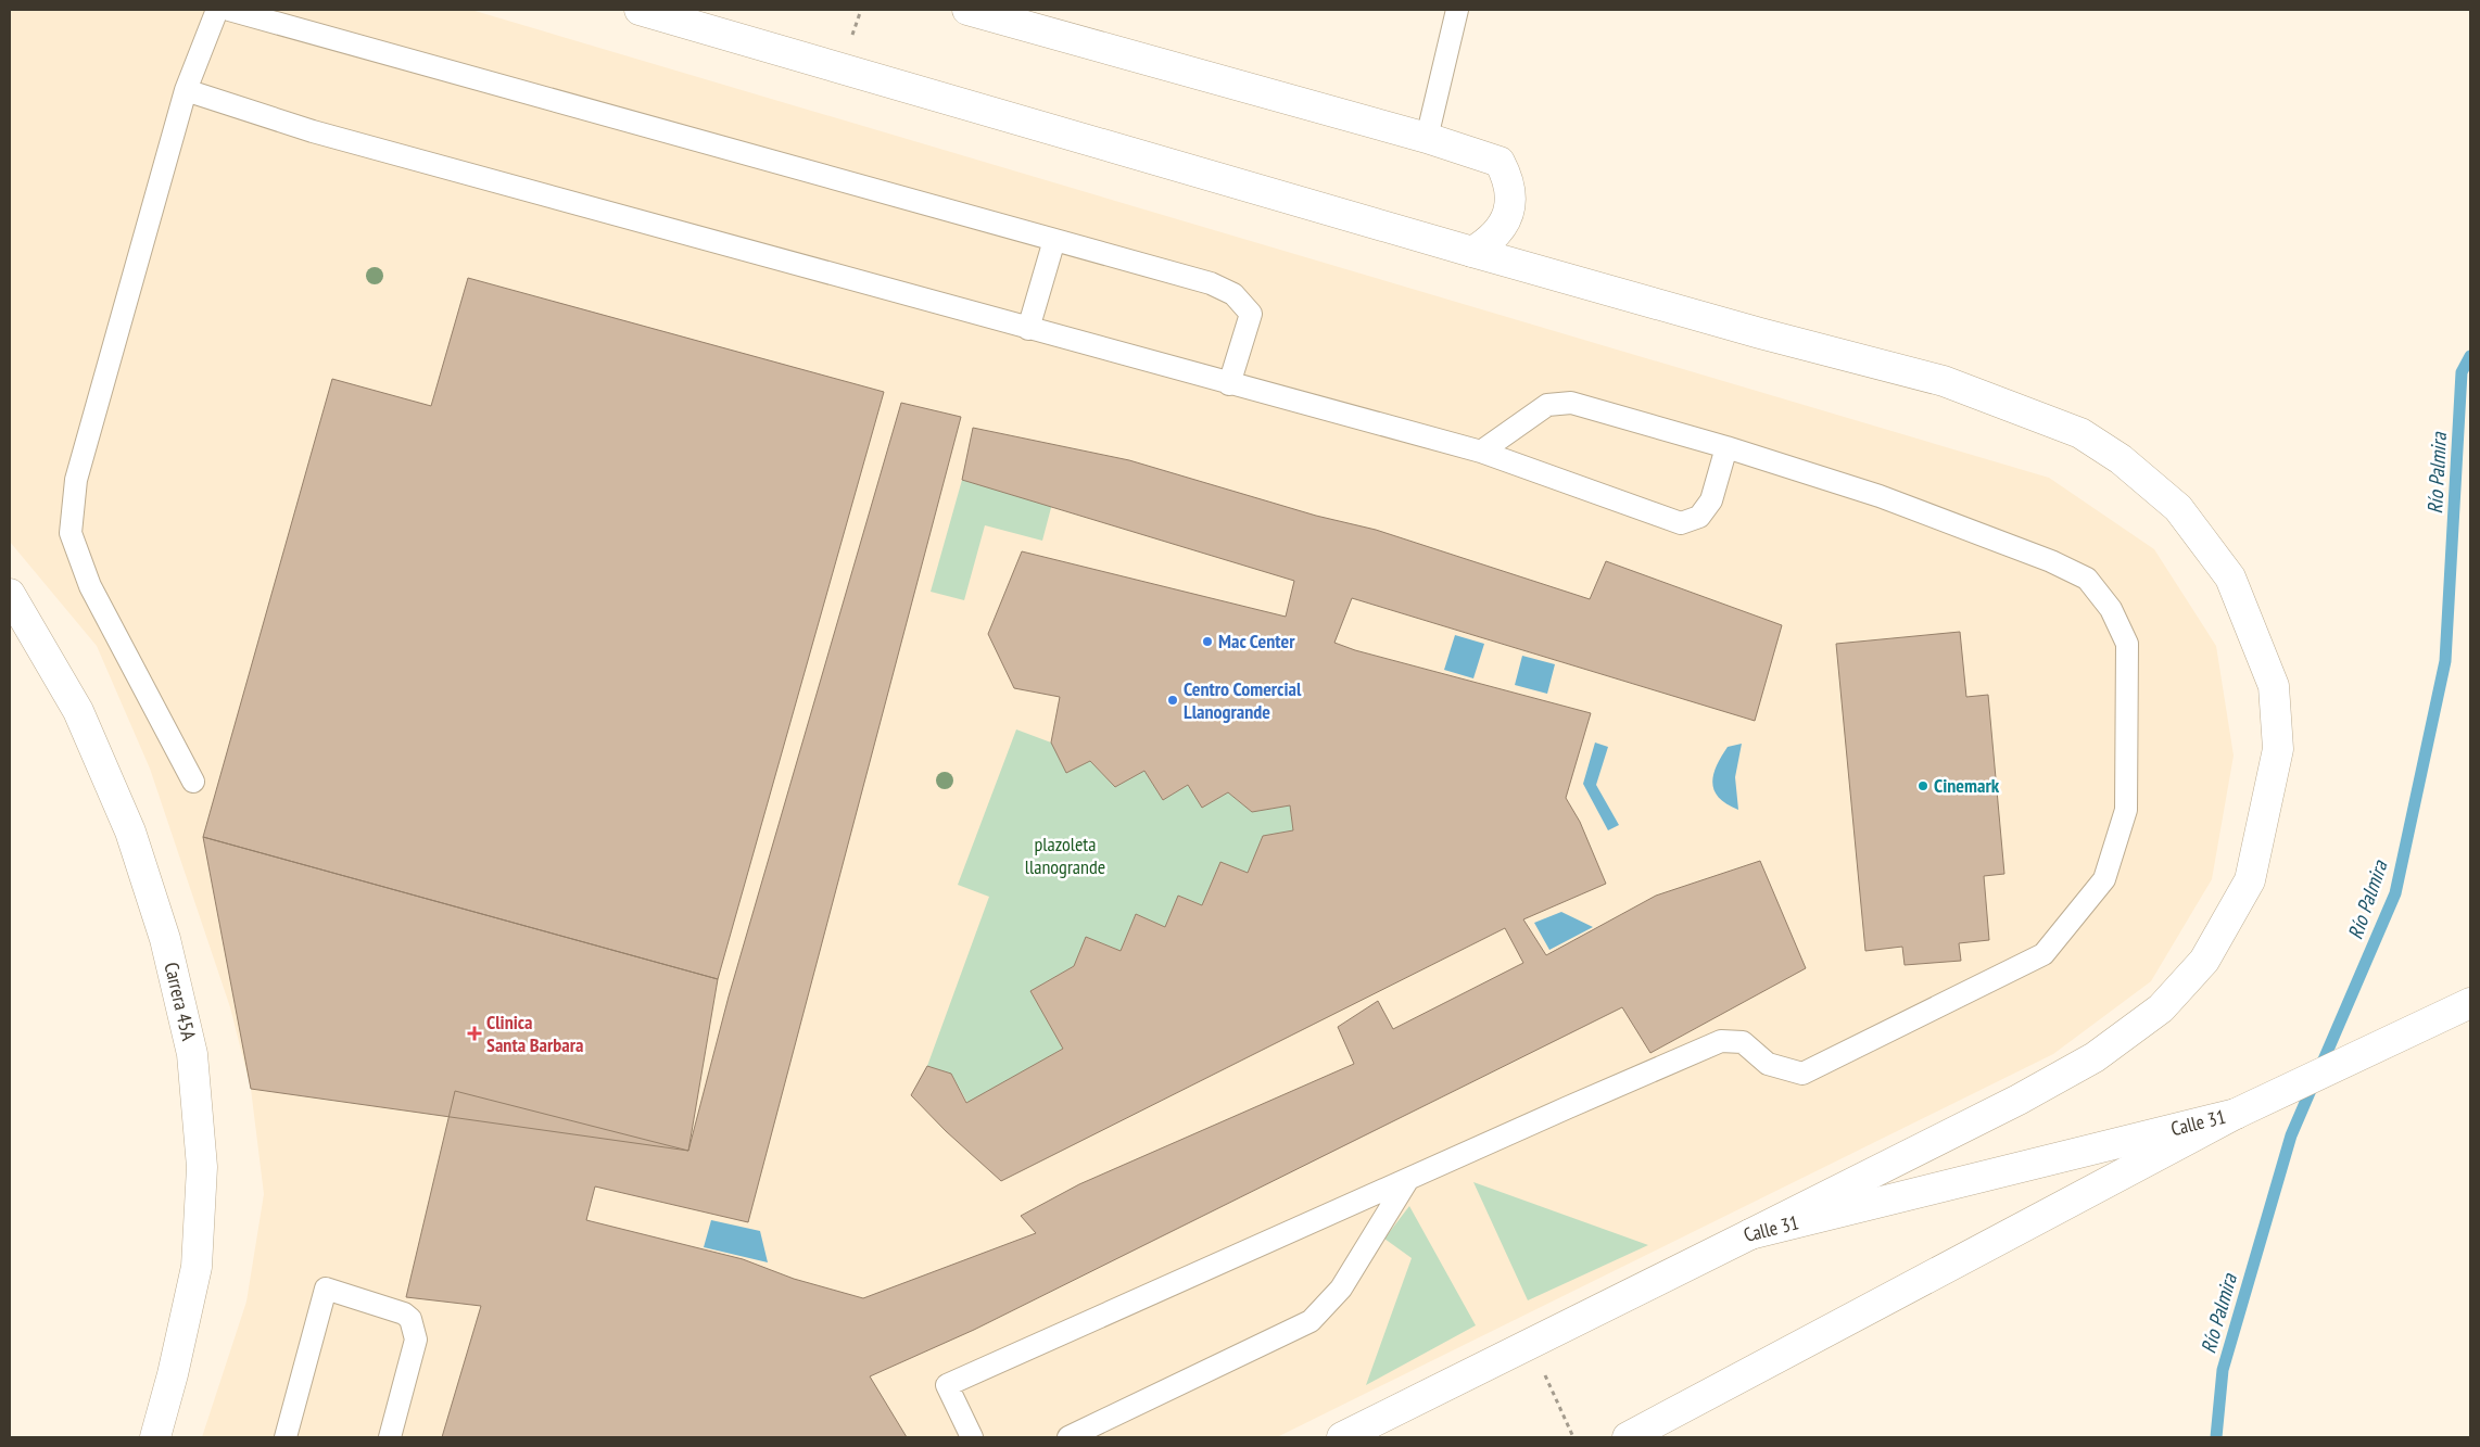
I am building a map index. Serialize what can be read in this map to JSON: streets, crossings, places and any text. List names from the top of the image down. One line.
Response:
{"streets":{"street":["Carrera 45A","Calle 31"]},"water":["Río Palmira"],"parks":["plazoleta llanogrande"],"places":{"other":["Mac Center","Centro Comercial Llanogrande","Cinemark"],"health":["Clinica Santa Barbara"]}}
